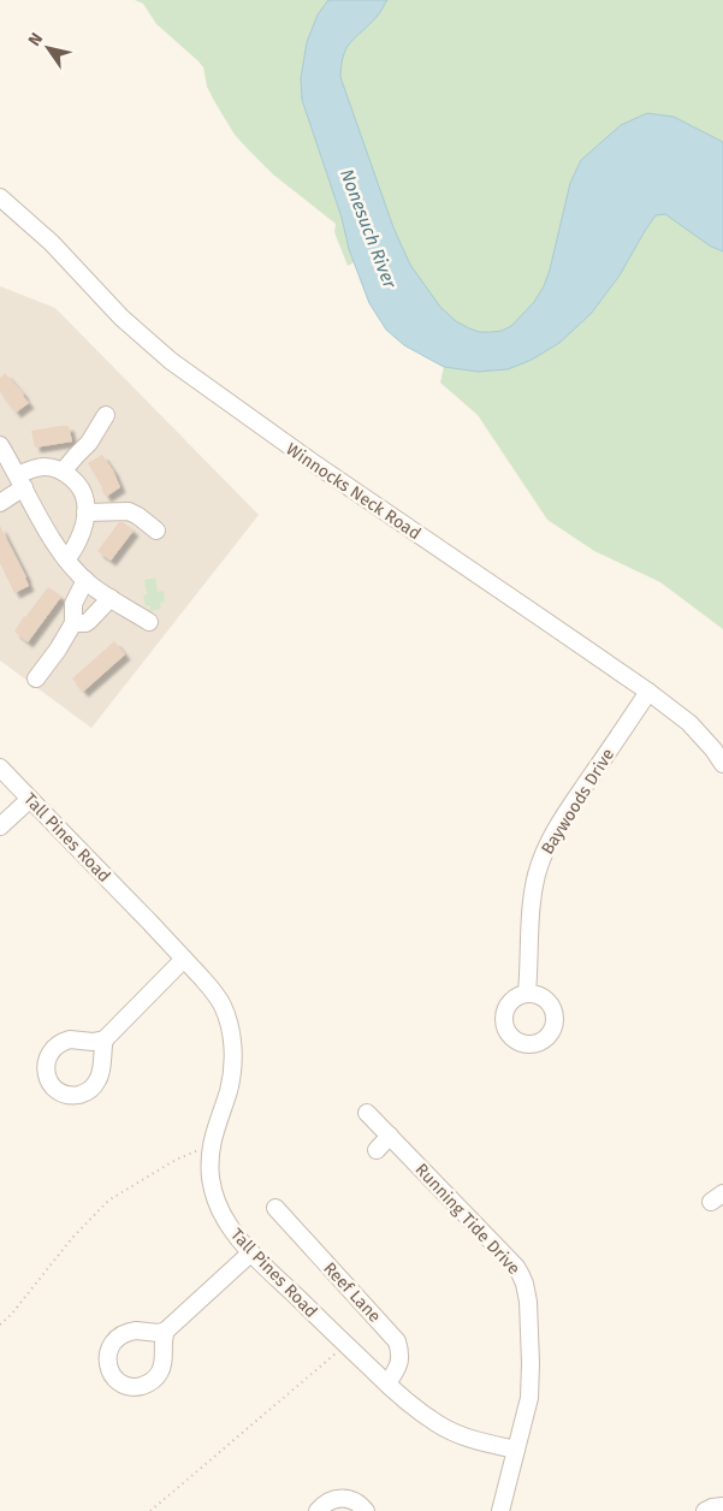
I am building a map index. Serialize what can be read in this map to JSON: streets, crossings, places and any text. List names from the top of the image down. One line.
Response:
{"streets":{"street":["Winnocks Neck Road","Baywoods Drive","Tall Pines Road","Running Tide Drive","Reef Lane"]},"crossings":[["Winnocks Neck Road","Baywoods Drive"],["Tall Pines Road","Running Tide Drive"],["Tall Pines Road","Reef Lane"]],"water":["Nonesuch River"],"north":"top left"}
